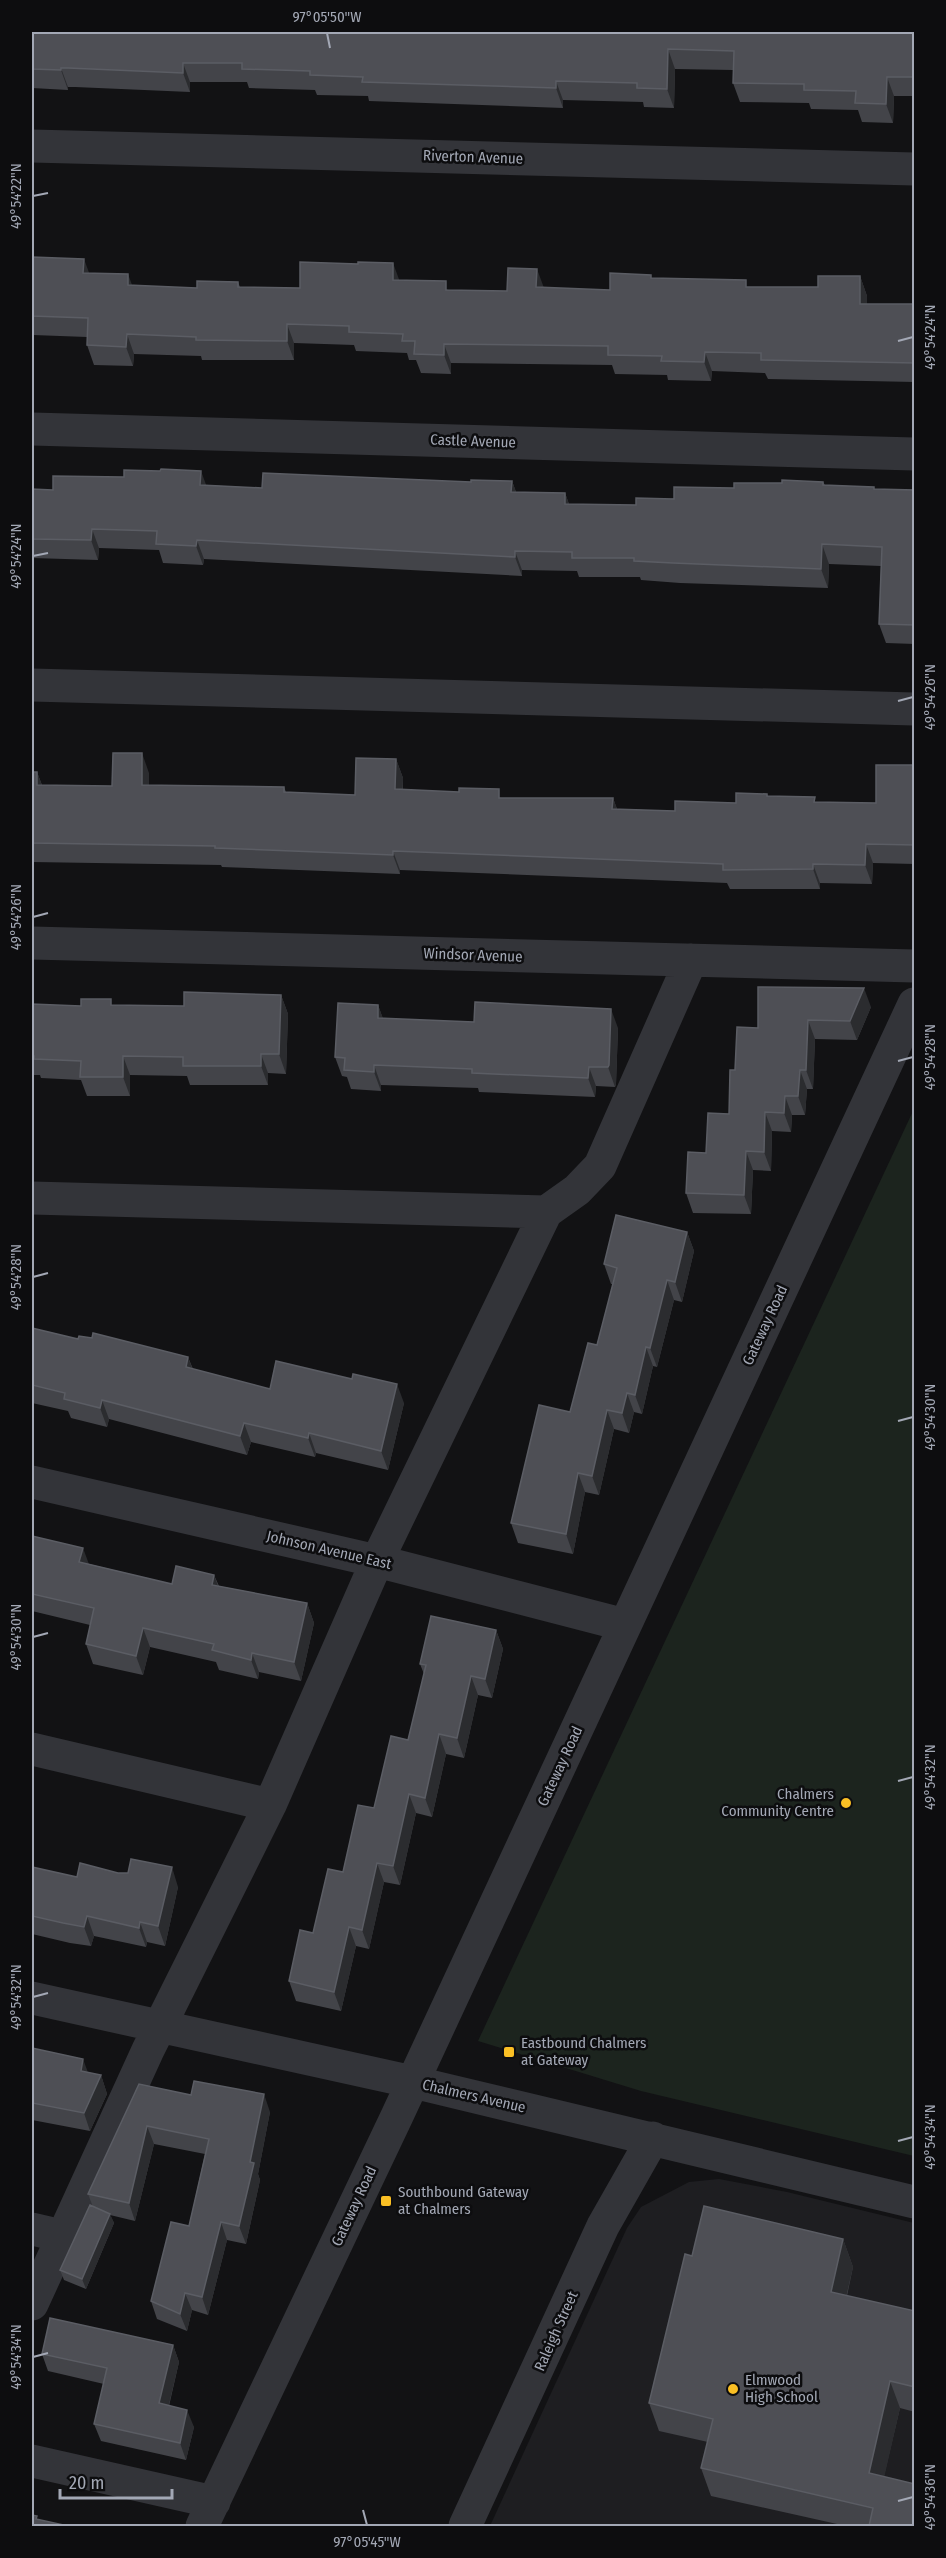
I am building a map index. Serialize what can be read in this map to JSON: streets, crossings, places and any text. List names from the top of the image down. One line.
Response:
{"streets":{"street":["Riverton Avenue","Castle Avenue","Windsor Avenue","Gateway Road","Johnson Avenue East","Chalmers Avenue","Raleigh Street"]},"crossings":[["Gateway Road","Johnson Avenue East"],["Gateway Road","Chalmers Avenue"],["Chalmers Avenue","Raleigh Street"]],"places":{"other":["Chalmers Community Centre","Elmwood High School"],"transit":["Eastbound Chalmers at Gateway","Southbound Gateway at Chalmers"]},"scale_bar":"20 m","coordinates":["97°05'50\"W","49°54'22\"N","49°54'24\"N","49°54'26\"N","49°54'28\"N","49°54'30\"N","49°54'32\"N","49°54'34\"N","49°54'36\"N","97°05'45\"W"]}
